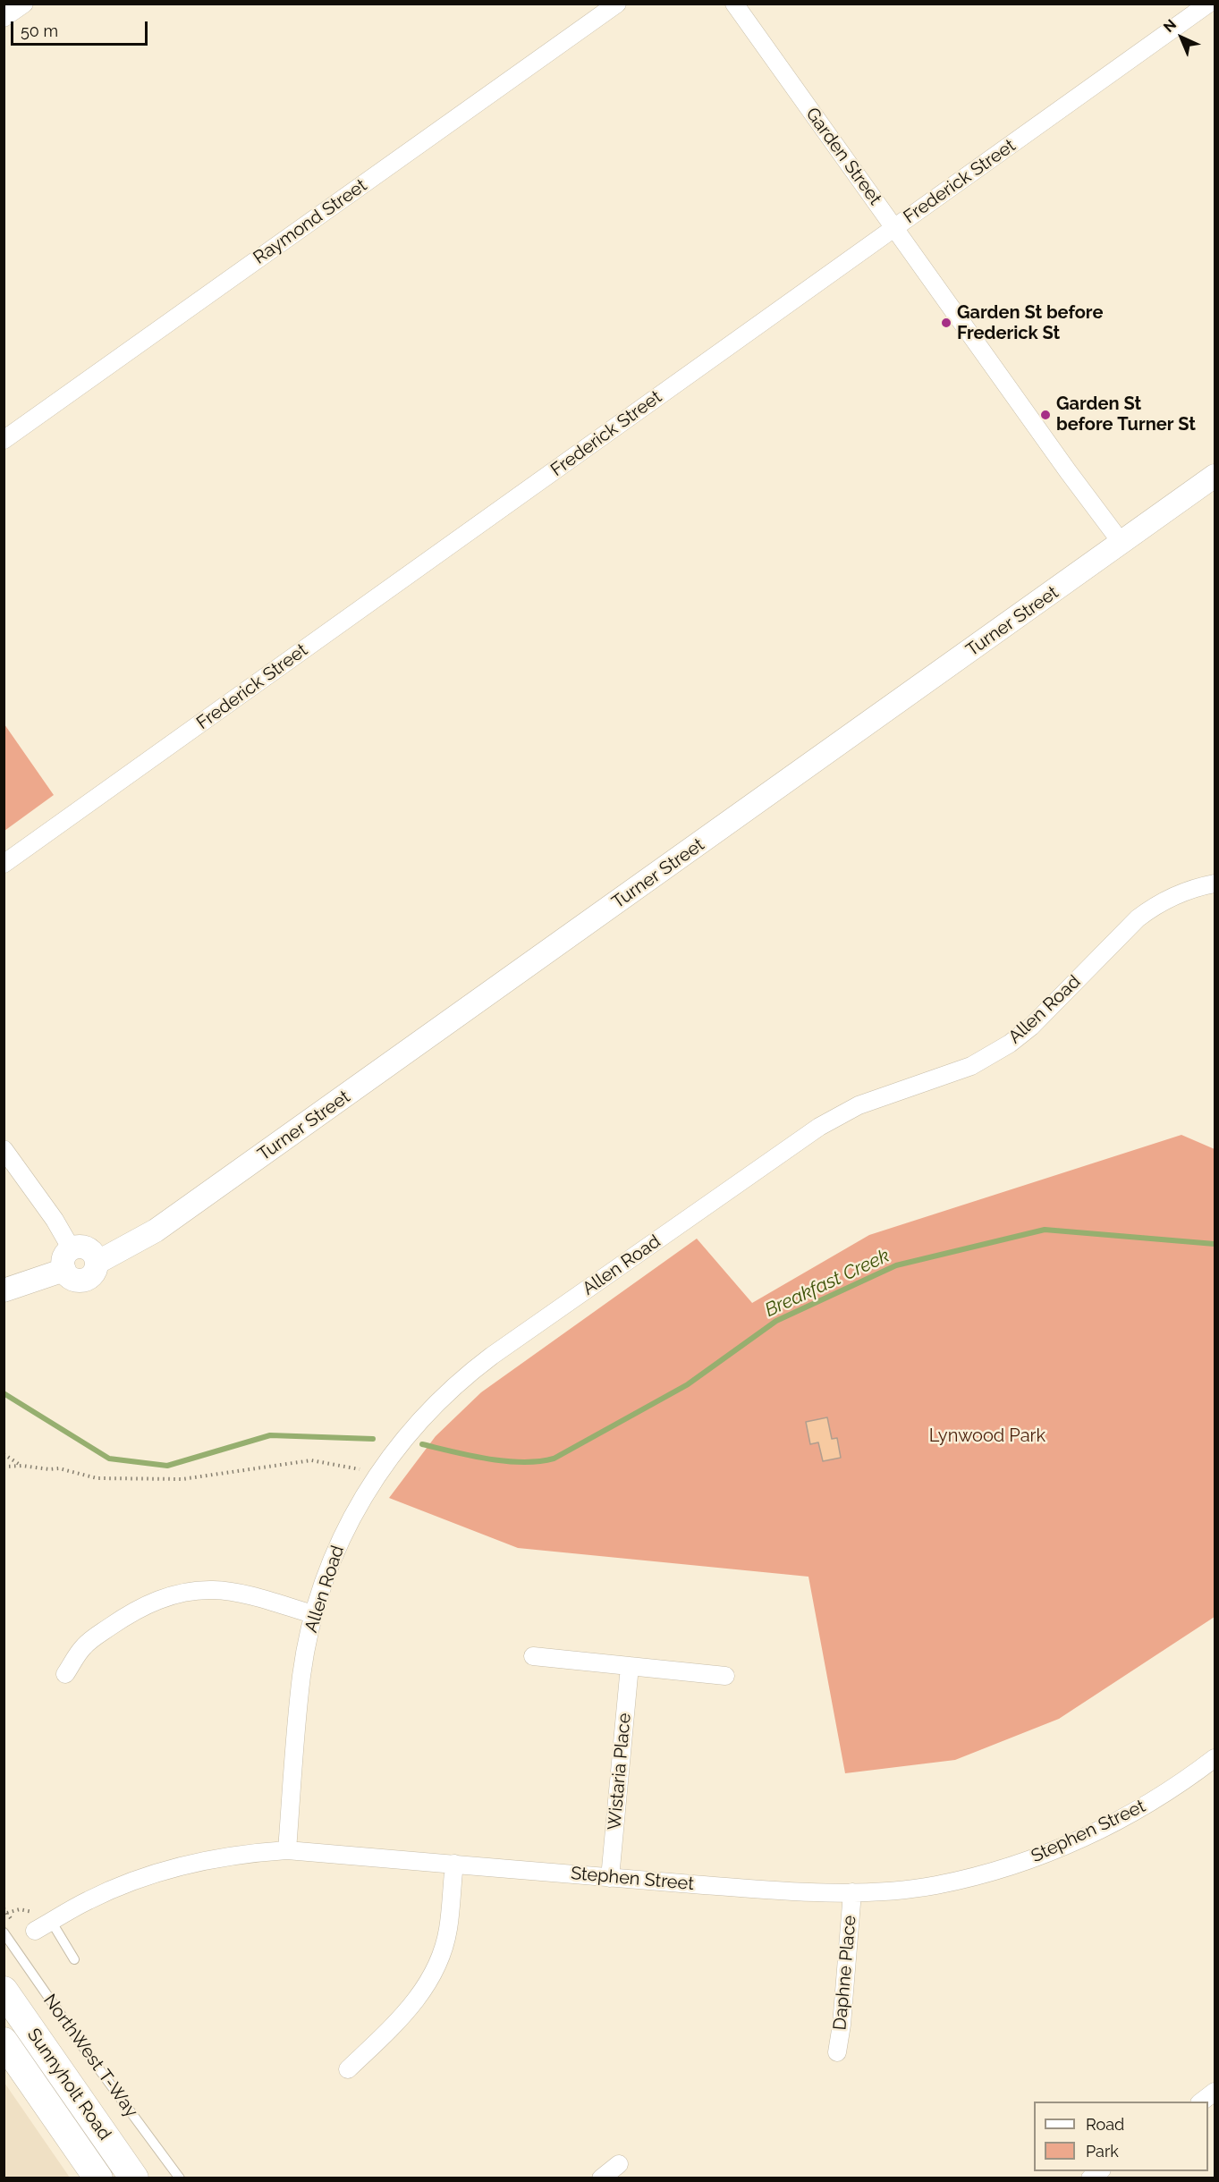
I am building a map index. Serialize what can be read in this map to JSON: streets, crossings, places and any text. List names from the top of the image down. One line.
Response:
{"streets":{"main road":["Sunnyholt Road"],"street":["Garden Street","Frederick Street","Raymond Street","Turner Street","Allen Road","Wistaria Place","Stephen Street","Daphne Place"],"lane":["NorthWest T-Way"]},"crossings":[["Garden Street","Frederick Street"],["Garden Street","Turner Street"],["Allen Road","Stephen Street"],["Wistaria Place","Stephen Street"],["Stephen Street","Daphne Place"]],"water":["Breakfast Creek"],"parks":["Lynwood Park"],"places":["Garden St before Frederick St","Garden St before Turner St"],"legend":["Road","Park"],"scale_bar":"50 m","north":"top left"}
